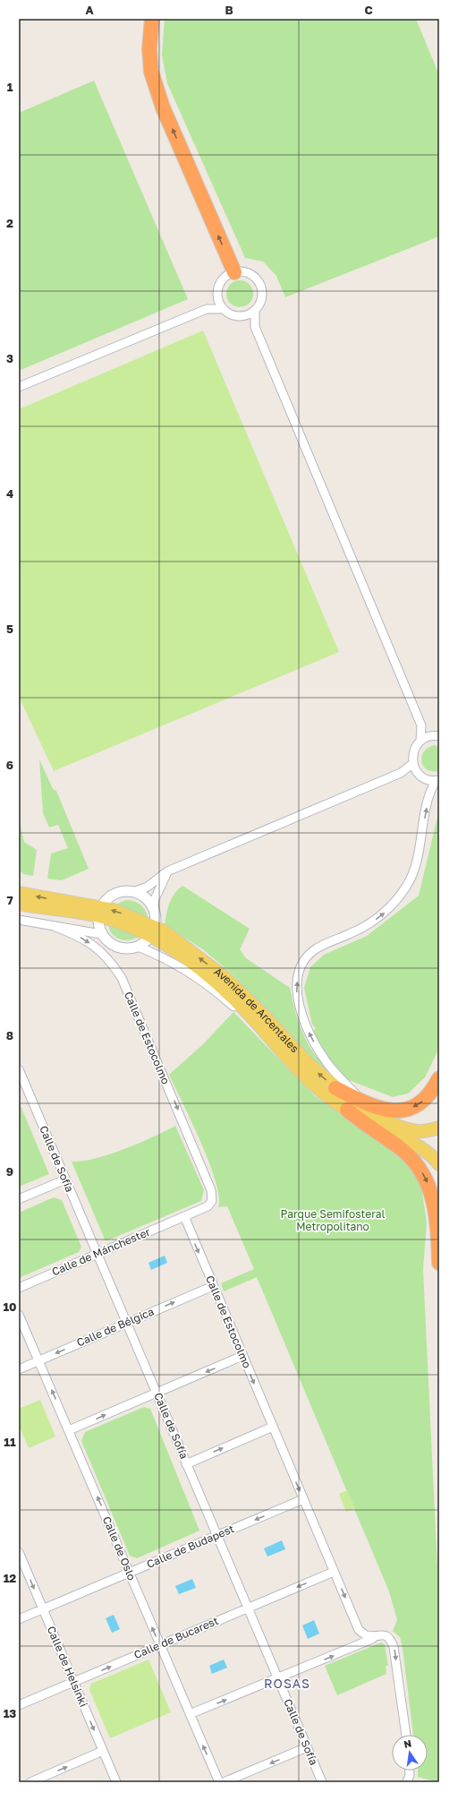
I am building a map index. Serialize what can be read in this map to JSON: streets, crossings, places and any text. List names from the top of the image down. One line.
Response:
{"streets":{"main road":["Avenida de Arcentales"],"street":["Calle de Estocolmo","Calle de Sofía","Calle de Mánchester","Calle de Bélgica","Calle de Budapest","Calle de Oslo","Calle de Bucarest","Calle de Helsinki"]},"crossings":[["Calle de Estocolmo","Calle de Mánchester"],["Calle de Estocolmo","Calle de Bélgica"],["Calle de Estocolmo","Calle de Budapest"],["Calle de Estocolmo","Calle de Bucarest"],["Calle de Sofía","Calle de Mánchester"],["Calle de Sofía","Calle de Bélgica"],["Calle de Sofía","Calle de Budapest"],["Calle de Sofía","Calle de Bucarest"],["Calle de Bélgica","Calle de Oslo"],["Calle de Budapest","Calle de Oslo"],["Calle de Budapest","Calle de Helsinki"],["Calle de Oslo","Calle de Bucarest"],["Calle de Bucarest","Calle de Helsinki"]],"one_way":["Calle de Estocolmo","Calle de Oslo","Calle de Helsinki"],"districts":["ROSAS"],"parks":["Parque Semifosteral Metropolitano"],"north":"top","grid":{"columns":["A","B","C"],"rows":["1","2","3","4","5","6","7","8","9","10","11","12","13"]}}
